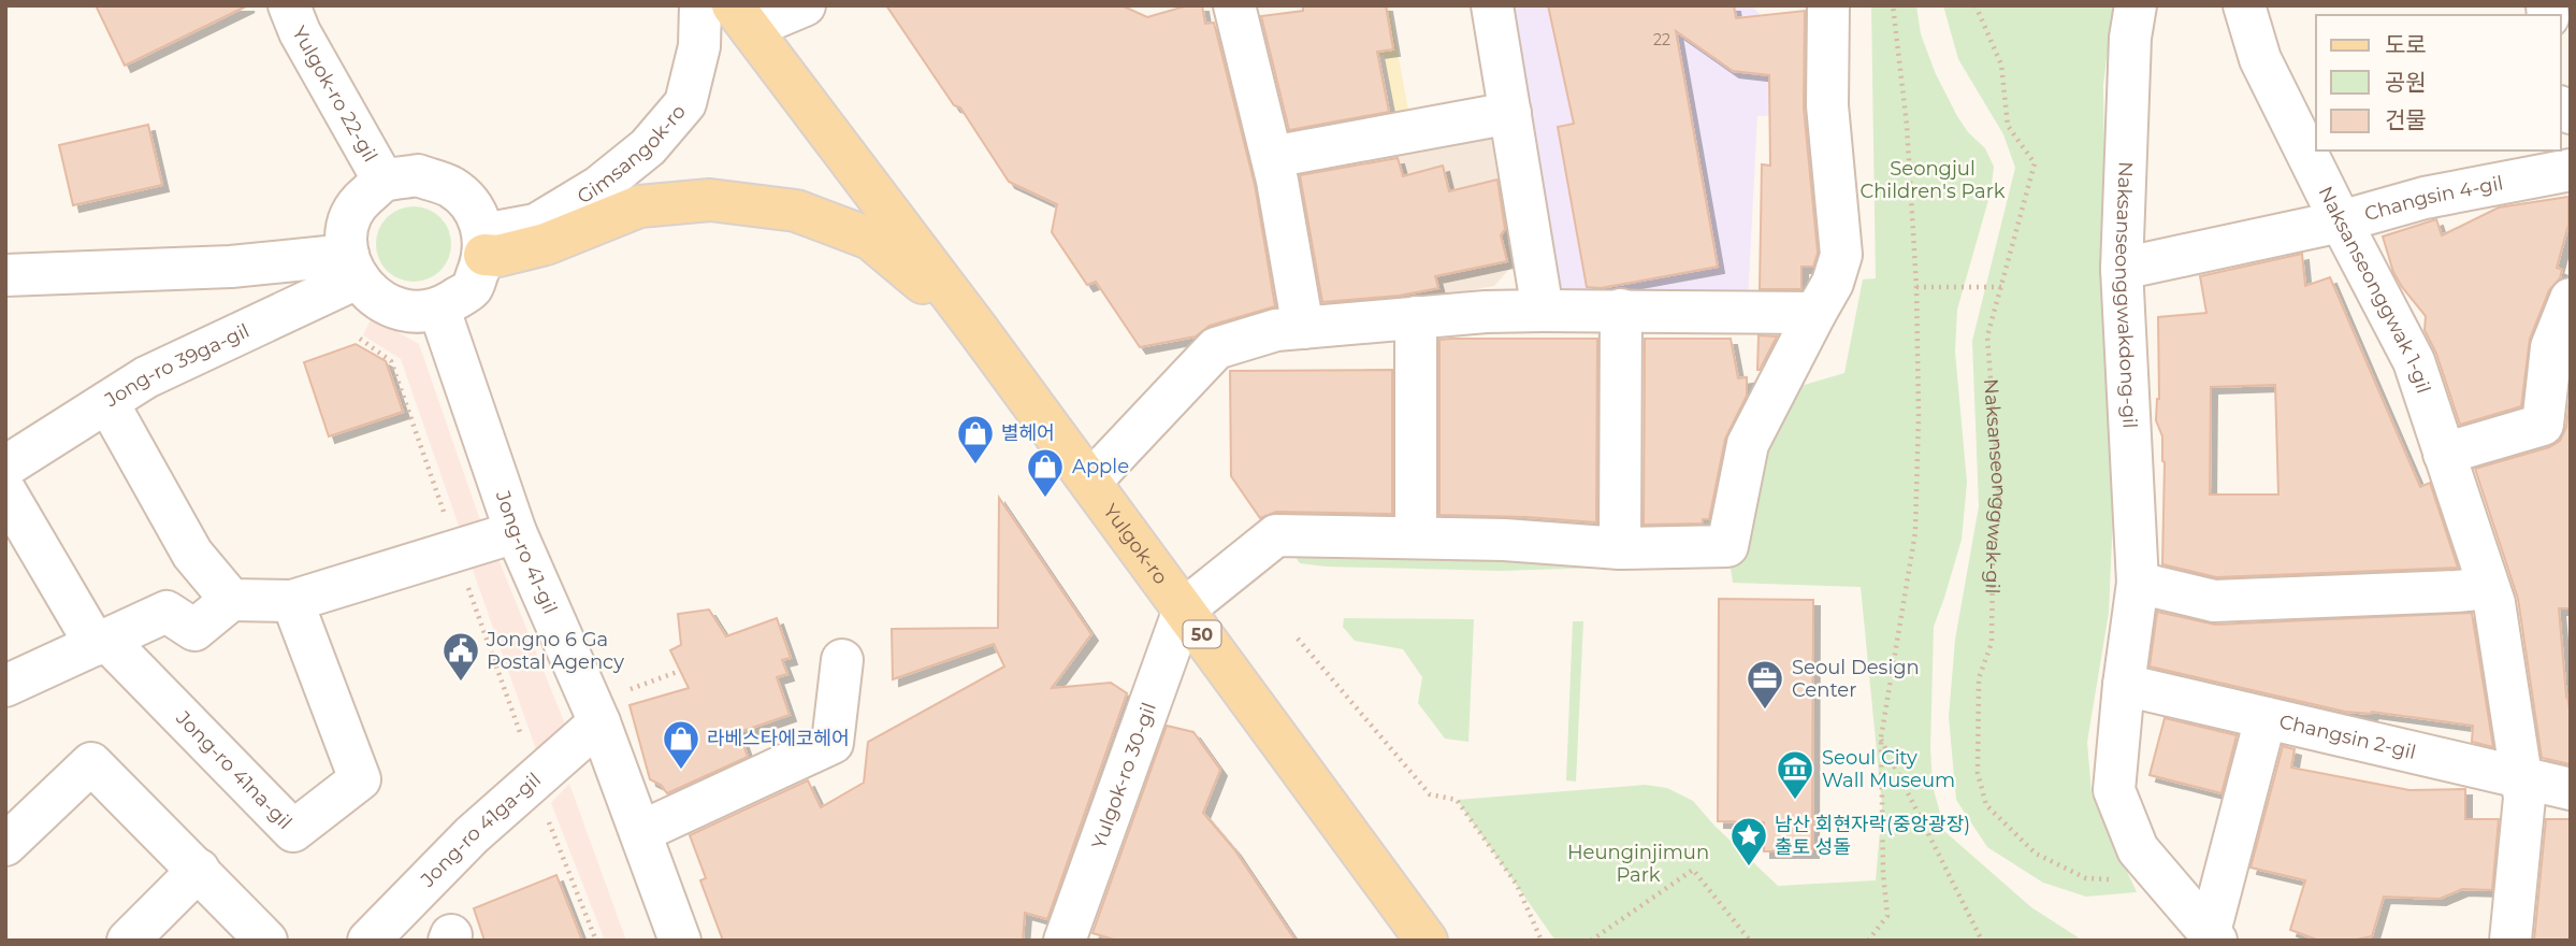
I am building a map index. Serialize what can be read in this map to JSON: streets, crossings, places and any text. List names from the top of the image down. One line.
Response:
{"streets":{"main road":["Yulgok-ro","50"],"street":["Yulgok-ro 22-gil","Gimsangok-ro","Changsin 4-gil","Naksanseonggwak 1-gil","Naksanseonggwakdong-gil","Jong-ro 39ga-gil","Jong-ro 41-gil","Changsin 2-gil","Jong-ro 41na-gil","Yulgok-ro 30-gil","Jong-ro 41ga-gil"],"path":["Naksanseonggwak-gil"]},"crossings":[["Yulgok-ro 22-gil","Gimsangok-ro"],["Yulgok-ro 22-gil","Jong-ro 39ga-gil"],["Yulgok-ro 22-gil","Jong-ro 41-gil"],["Gimsangok-ro","Jong-ro 39ga-gil"],["Gimsangok-ro","Jong-ro 41-gil"],["Changsin 4-gil","Naksanseonggwak 1-gil"],["Changsin 4-gil","Naksanseonggwakdong-gil"],["Naksanseonggwak 1-gil","Changsin 2-gil"],["Naksanseonggwakdong-gil","Naksanseonggwak-gil"],["Naksanseonggwakdong-gil","Changsin 2-gil"],["Jong-ro 39ga-gil","Jong-ro 41-gil"],["Yulgok-ro","Yulgok-ro 30-gil"],["Jong-ro 41-gil","Jong-ro 41ga-gil"]],"parks":["Seongjul Children's Park","Heunginjimun Park"],"places":{"shop":["별헤어","Apple","라베스타에코헤어"],"public building":["Jongno 6 Ga Postal Agency"],"office":["Seoul Design Center"],"museum":["Seoul City Wall Museum"],"place":["남산 회현자락(중앙광장) 출토 성돌"]},"house_numbers":["22"],"legend":["도로","공원","건물"]}
